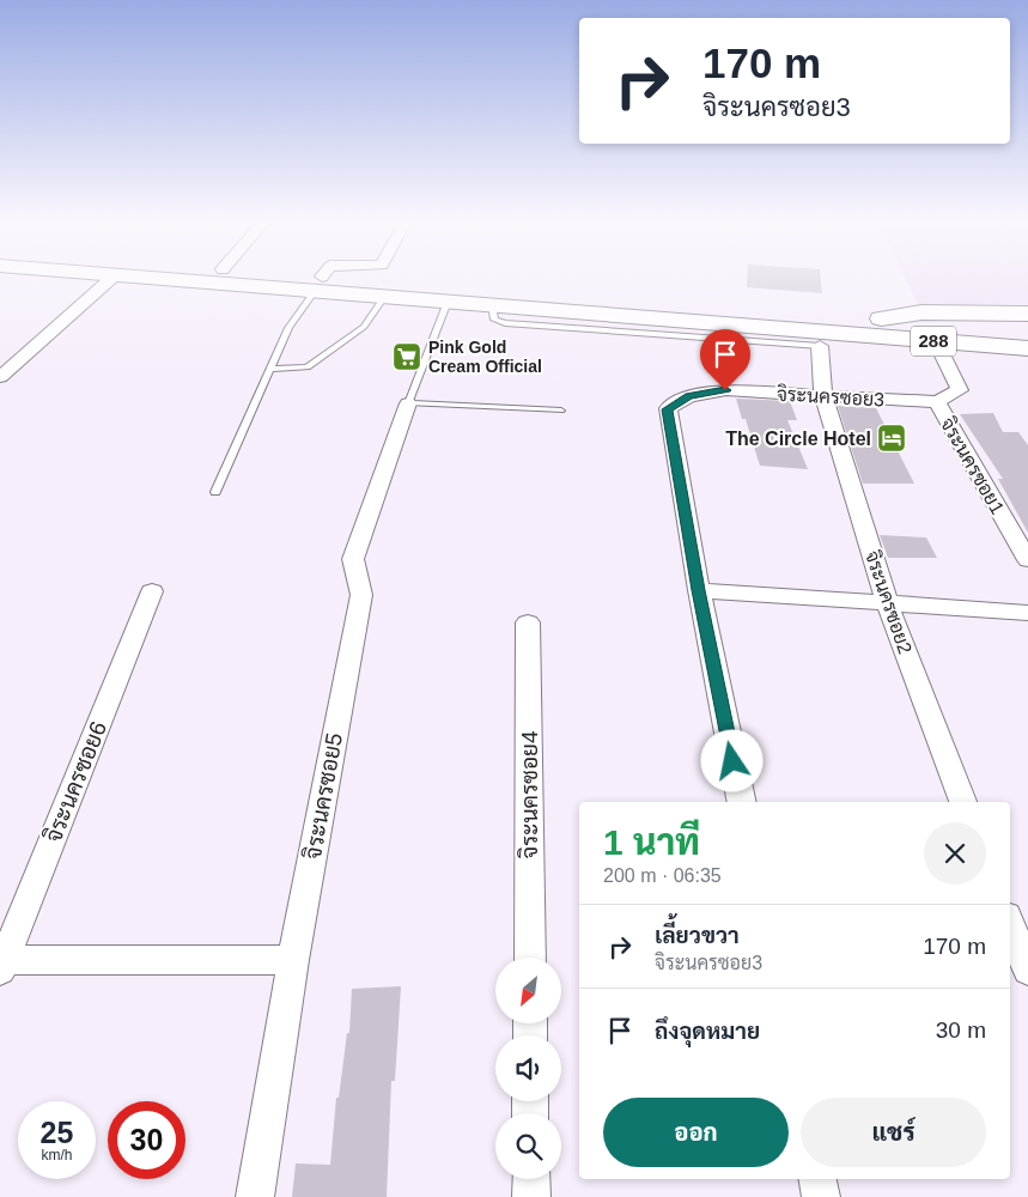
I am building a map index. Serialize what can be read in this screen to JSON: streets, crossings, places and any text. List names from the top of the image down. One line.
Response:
{"streets":{"main road":["288"],"street":["จิระนครซอย3","จิระนครซอย1","จิระนครซอย2","จิระนครซอย6","จิระนครซอย4","จิระนครซอย5"]},"crossings":[["288","จิระนครซอย2"],["จิระนครซอย3","จิระนครซอย1"],["จิระนครซอย3","จิระนครซอย2"]],"places":{"supermarket":["Pink Gold Cream Official"],"hotel":["The Circle Hotel"]},"north":"bottom left","page":{"turn":["170 m","จิระนครซอย3"],"heading":["1 นาที","200 m · 06:35"],"list":[{"name":"เลี้ยวขวา","note":"จิระนครซอย3","value":"170 m"},{"name":"ถึงจุดหมาย","value":"30 m"}],"buttons":["ออก","แชร์"],"speed":"25 km/h","limit":"30"}}
